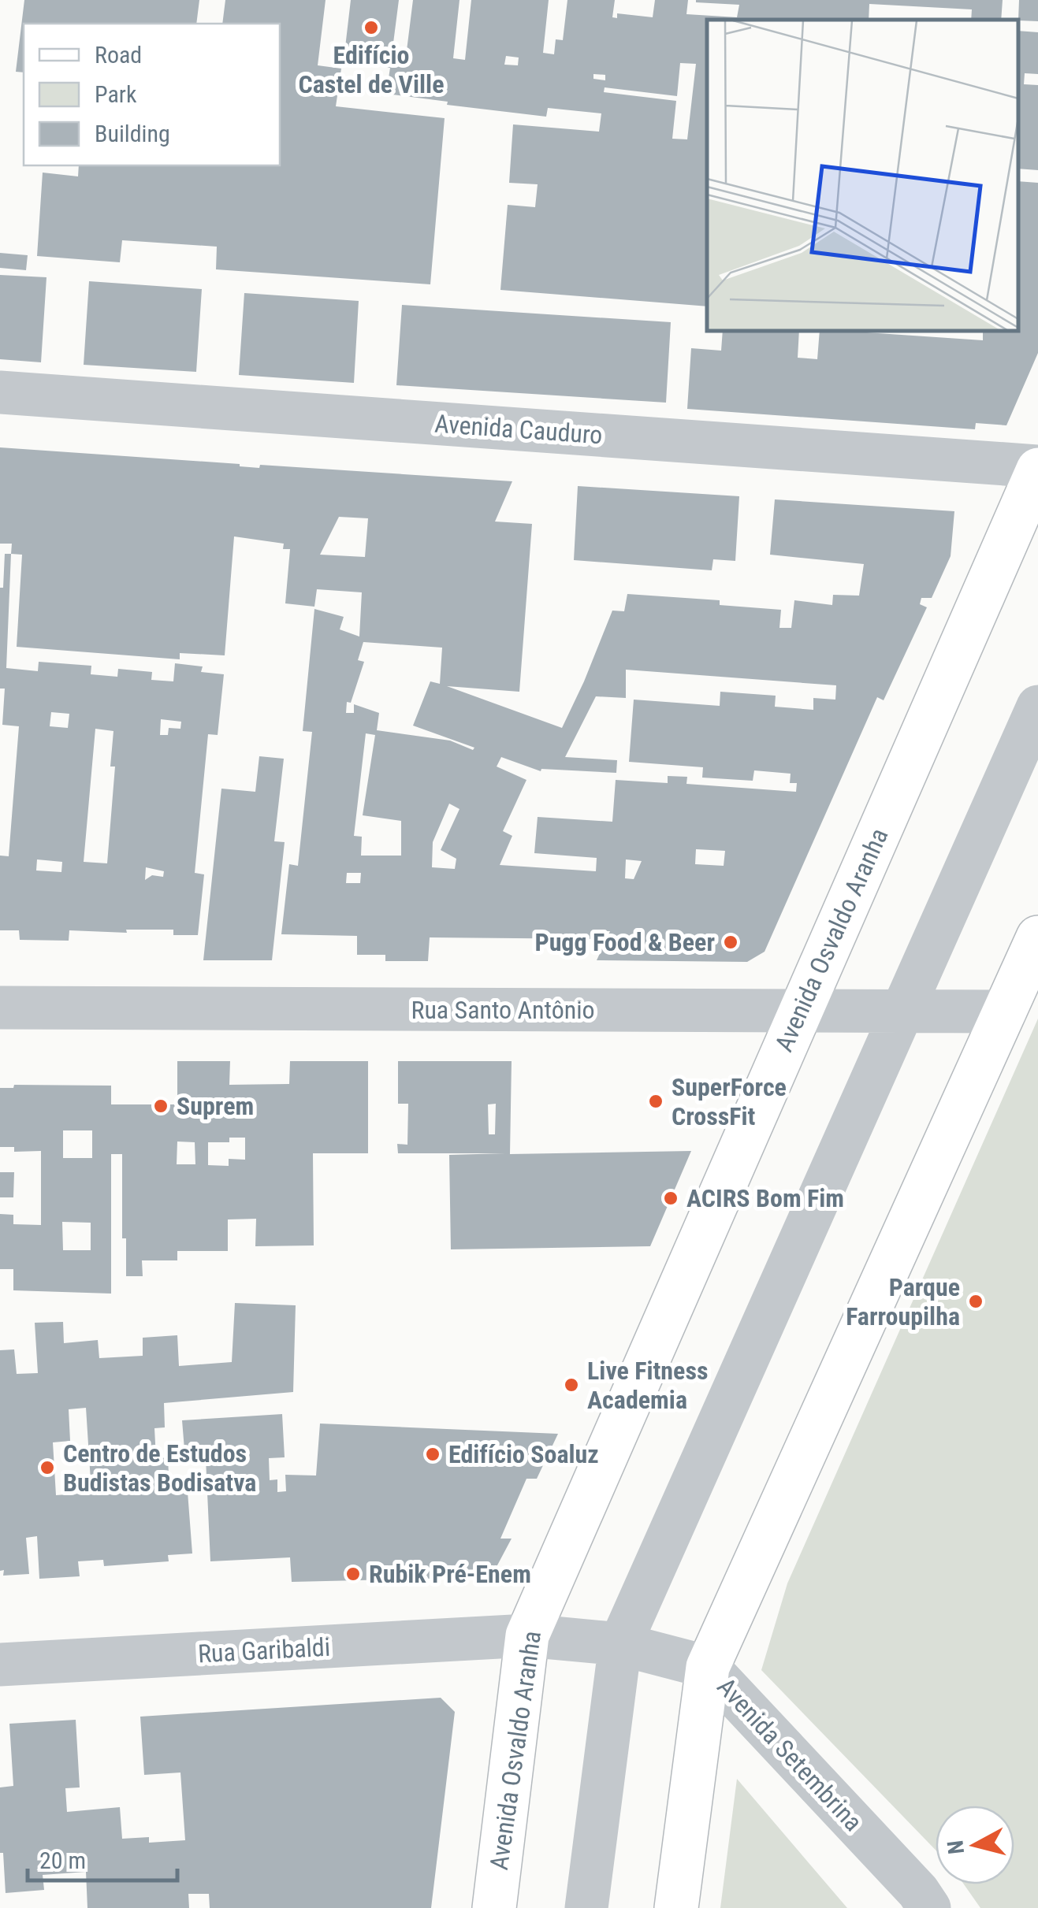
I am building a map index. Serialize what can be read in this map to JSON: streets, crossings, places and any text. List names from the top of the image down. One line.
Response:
{"streets":{"main road":["Avenida Osvaldo Aranha"],"street":["Avenida Cauduro","Rua Santo Antônio","Rua Garibaldi","Avenida Setembrina"]},"crossings":[["Avenida Cauduro","Avenida Osvaldo Aranha"],["Avenida Osvaldo Aranha","Rua Santo Antônio"],["Avenida Osvaldo Aranha","Rua Garibaldi"],["Avenida Osvaldo Aranha","Avenida Setembrina"],["Rua Garibaldi","Avenida Setembrina"]],"places":["Edifício Castel de Ville","Pugg Food & Beer","SuperForce CrossFit","Suprem","ACIRS Bom Fim","Parque Farroupilha","Live Fitness Academia","Edifício Soaluz","Centro de Estudos Budistas Bodisatva","Rubik Pré-Enem"],"legend":["Road","Park","Building"],"scale_bar":"20 m","north":"left"}
